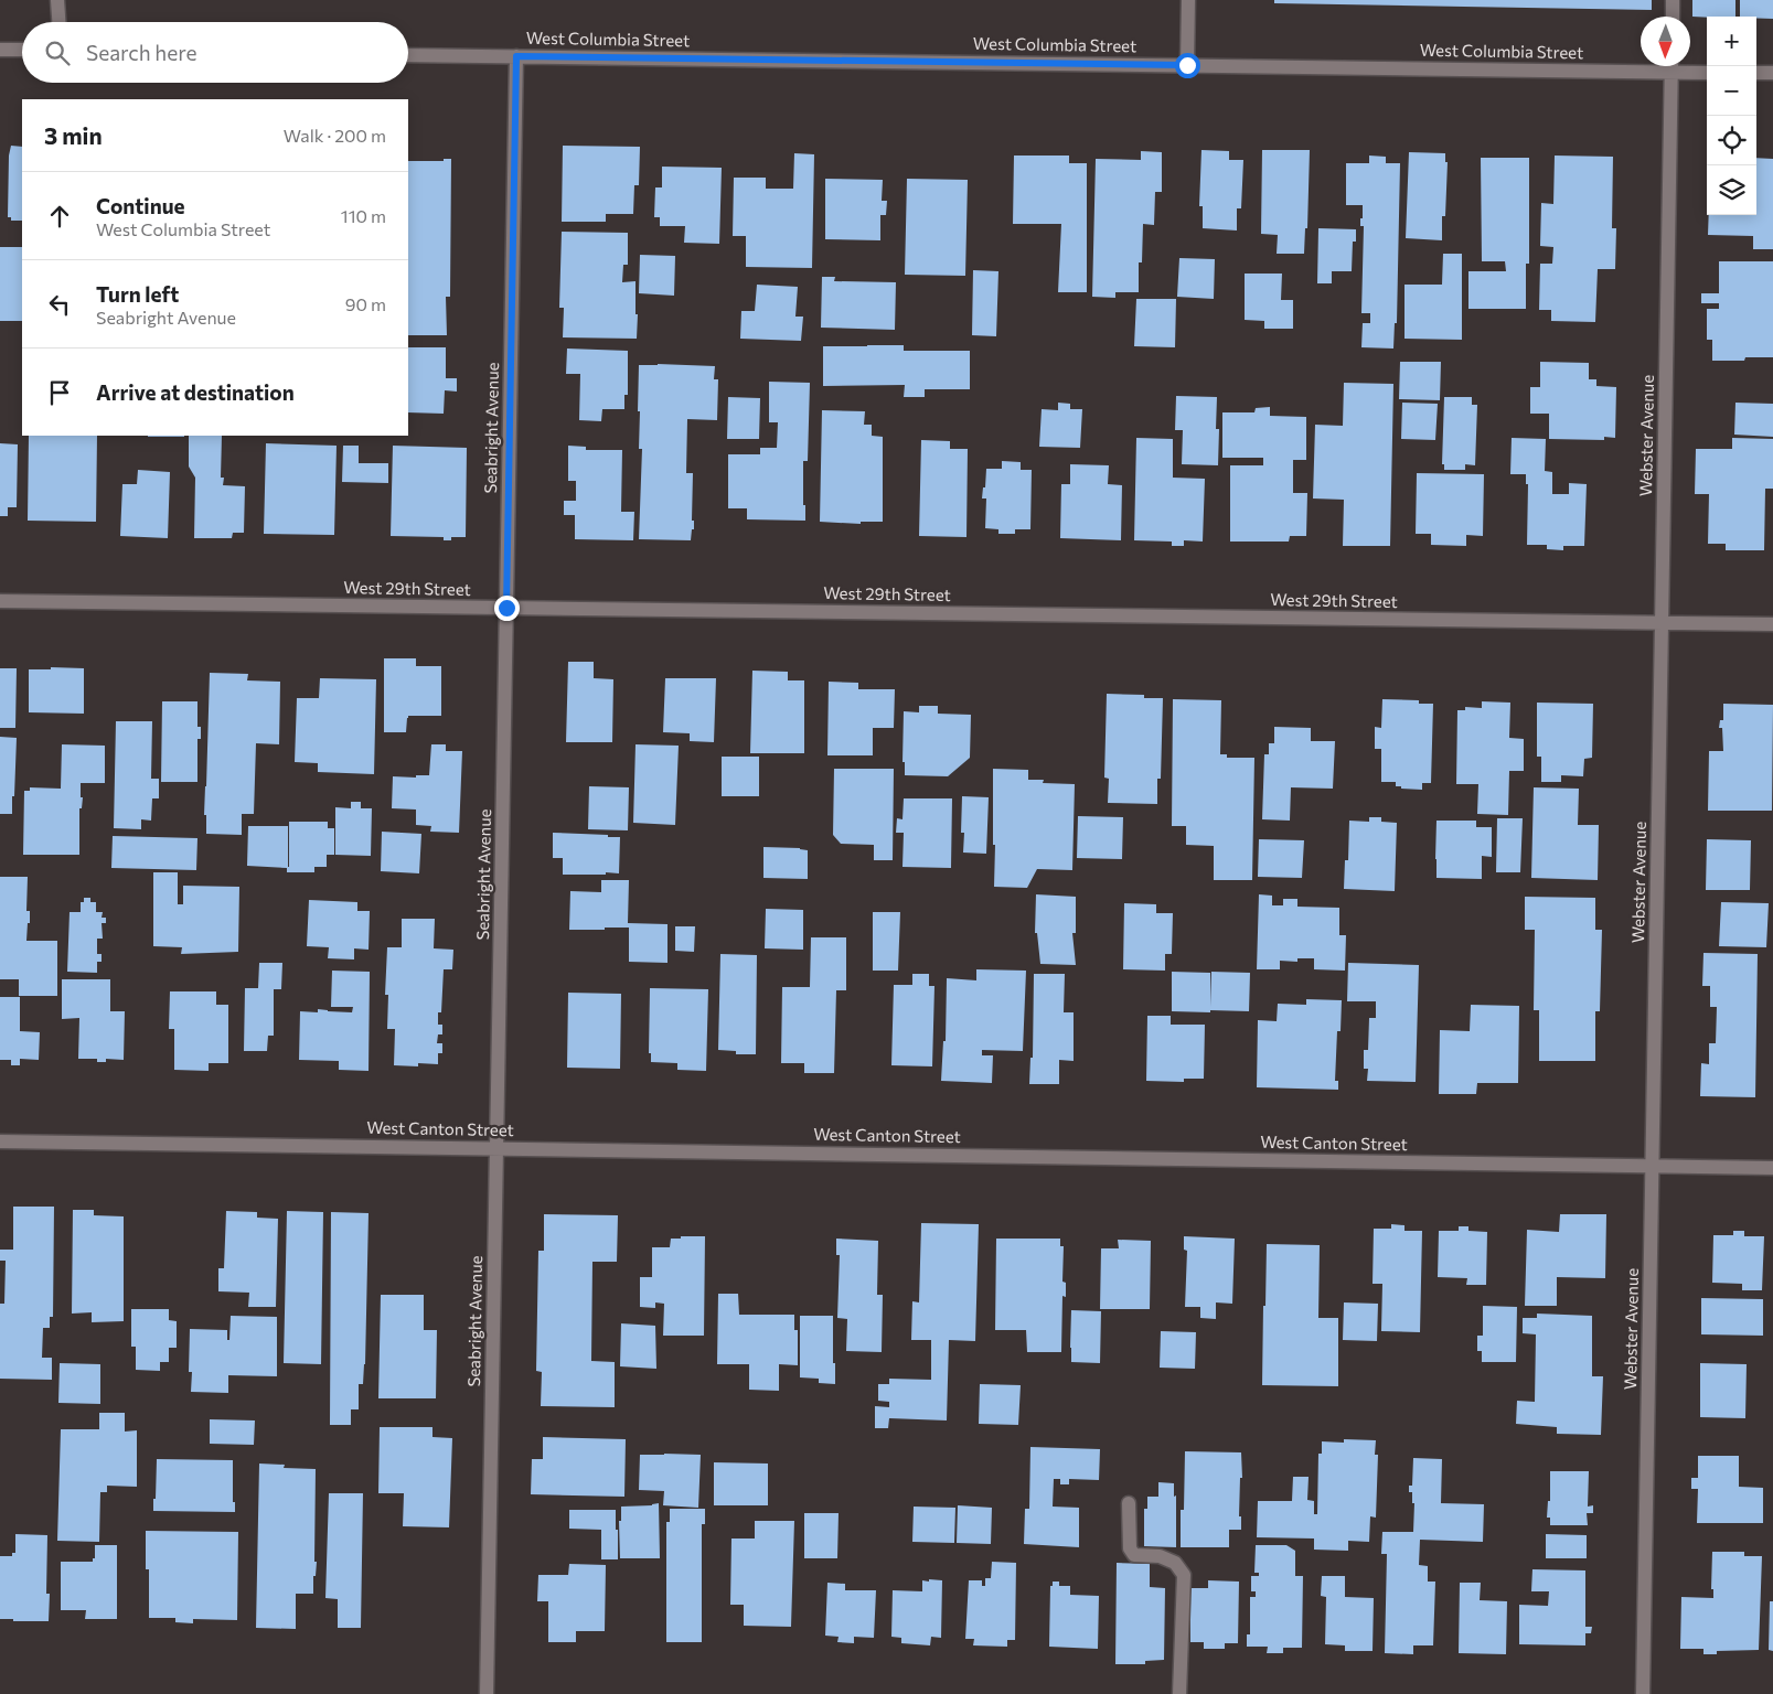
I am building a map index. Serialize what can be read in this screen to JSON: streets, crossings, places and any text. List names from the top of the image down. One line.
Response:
{"streets":{"street":["West Columbia Street","Seabright Avenue","Webster Avenue","West 29th Street","West Canton Street"]},"crossings":[["West Columbia Street","Seabright Avenue"],["Seabright Avenue","West 29th Street"],["Seabright Avenue","West Canton Street"],["Webster Avenue","West 29th Street"],["Webster Avenue","West Canton Street"]],"north":"bottom","page":{"map_buttons":["+","−"],"search":"Search here","heading":["3 min","Walk · 200 m"],"list":[["Continue","West Columbia Street","110 m"],["Turn left","Seabright Avenue","90 m"],"Arrive at destination"]}}
